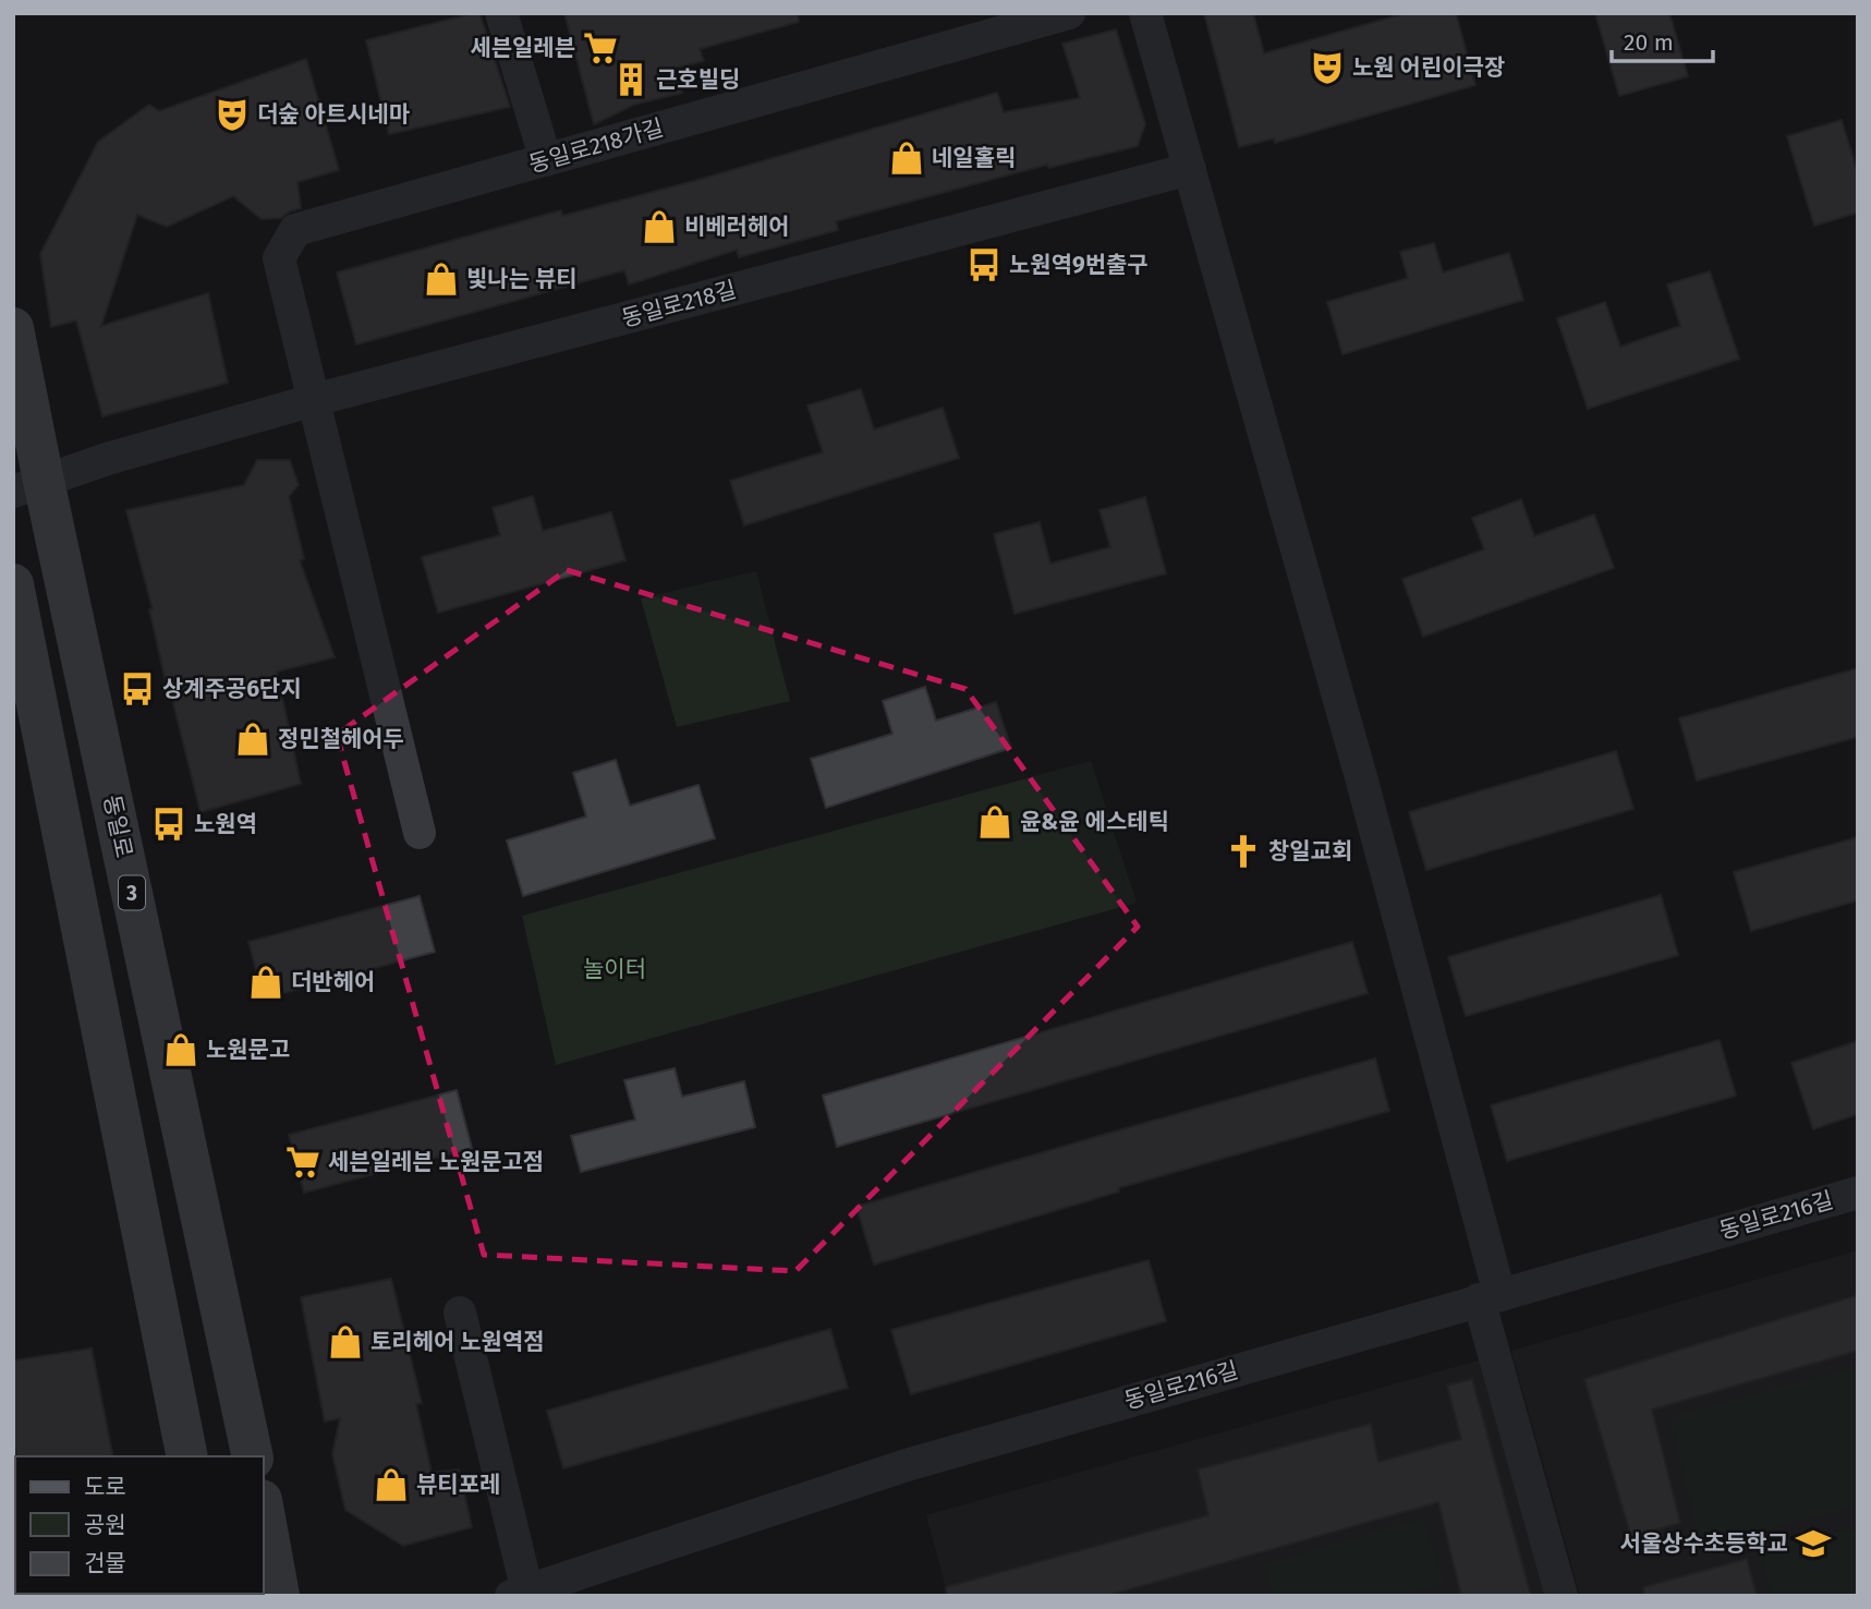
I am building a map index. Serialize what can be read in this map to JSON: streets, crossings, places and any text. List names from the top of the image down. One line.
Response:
{"streets":{"main road":["동일로","3"],"street":["동일로218가길","동일로218길","동일로216길"]},"crossings":[["동일로218가길","동일로218길"],["동일로218길","동일로"]],"parks":["놀이터"],"places":{"supermarket":["세븐일레븐","세븐일레븐 노원문고점"],"theatre":["노원 어린이극장","더숲 아트시네마"],"building":["근호빌딩"],"shop":["네일홀릭","비베러헤어","빛나는 뷰티","정민철헤어두","윤&윤 에스테틱","더반헤어","노원문고","토리헤어 노원역점","뷰티포레"],"bus stop":["노원역9번출구","상계주공6단지","노원역"],"church":["창일교회"],"school or university":["서울상수초등학교"]},"legend":["도로","공원","건물"],"scale_bar":"20 m"}
